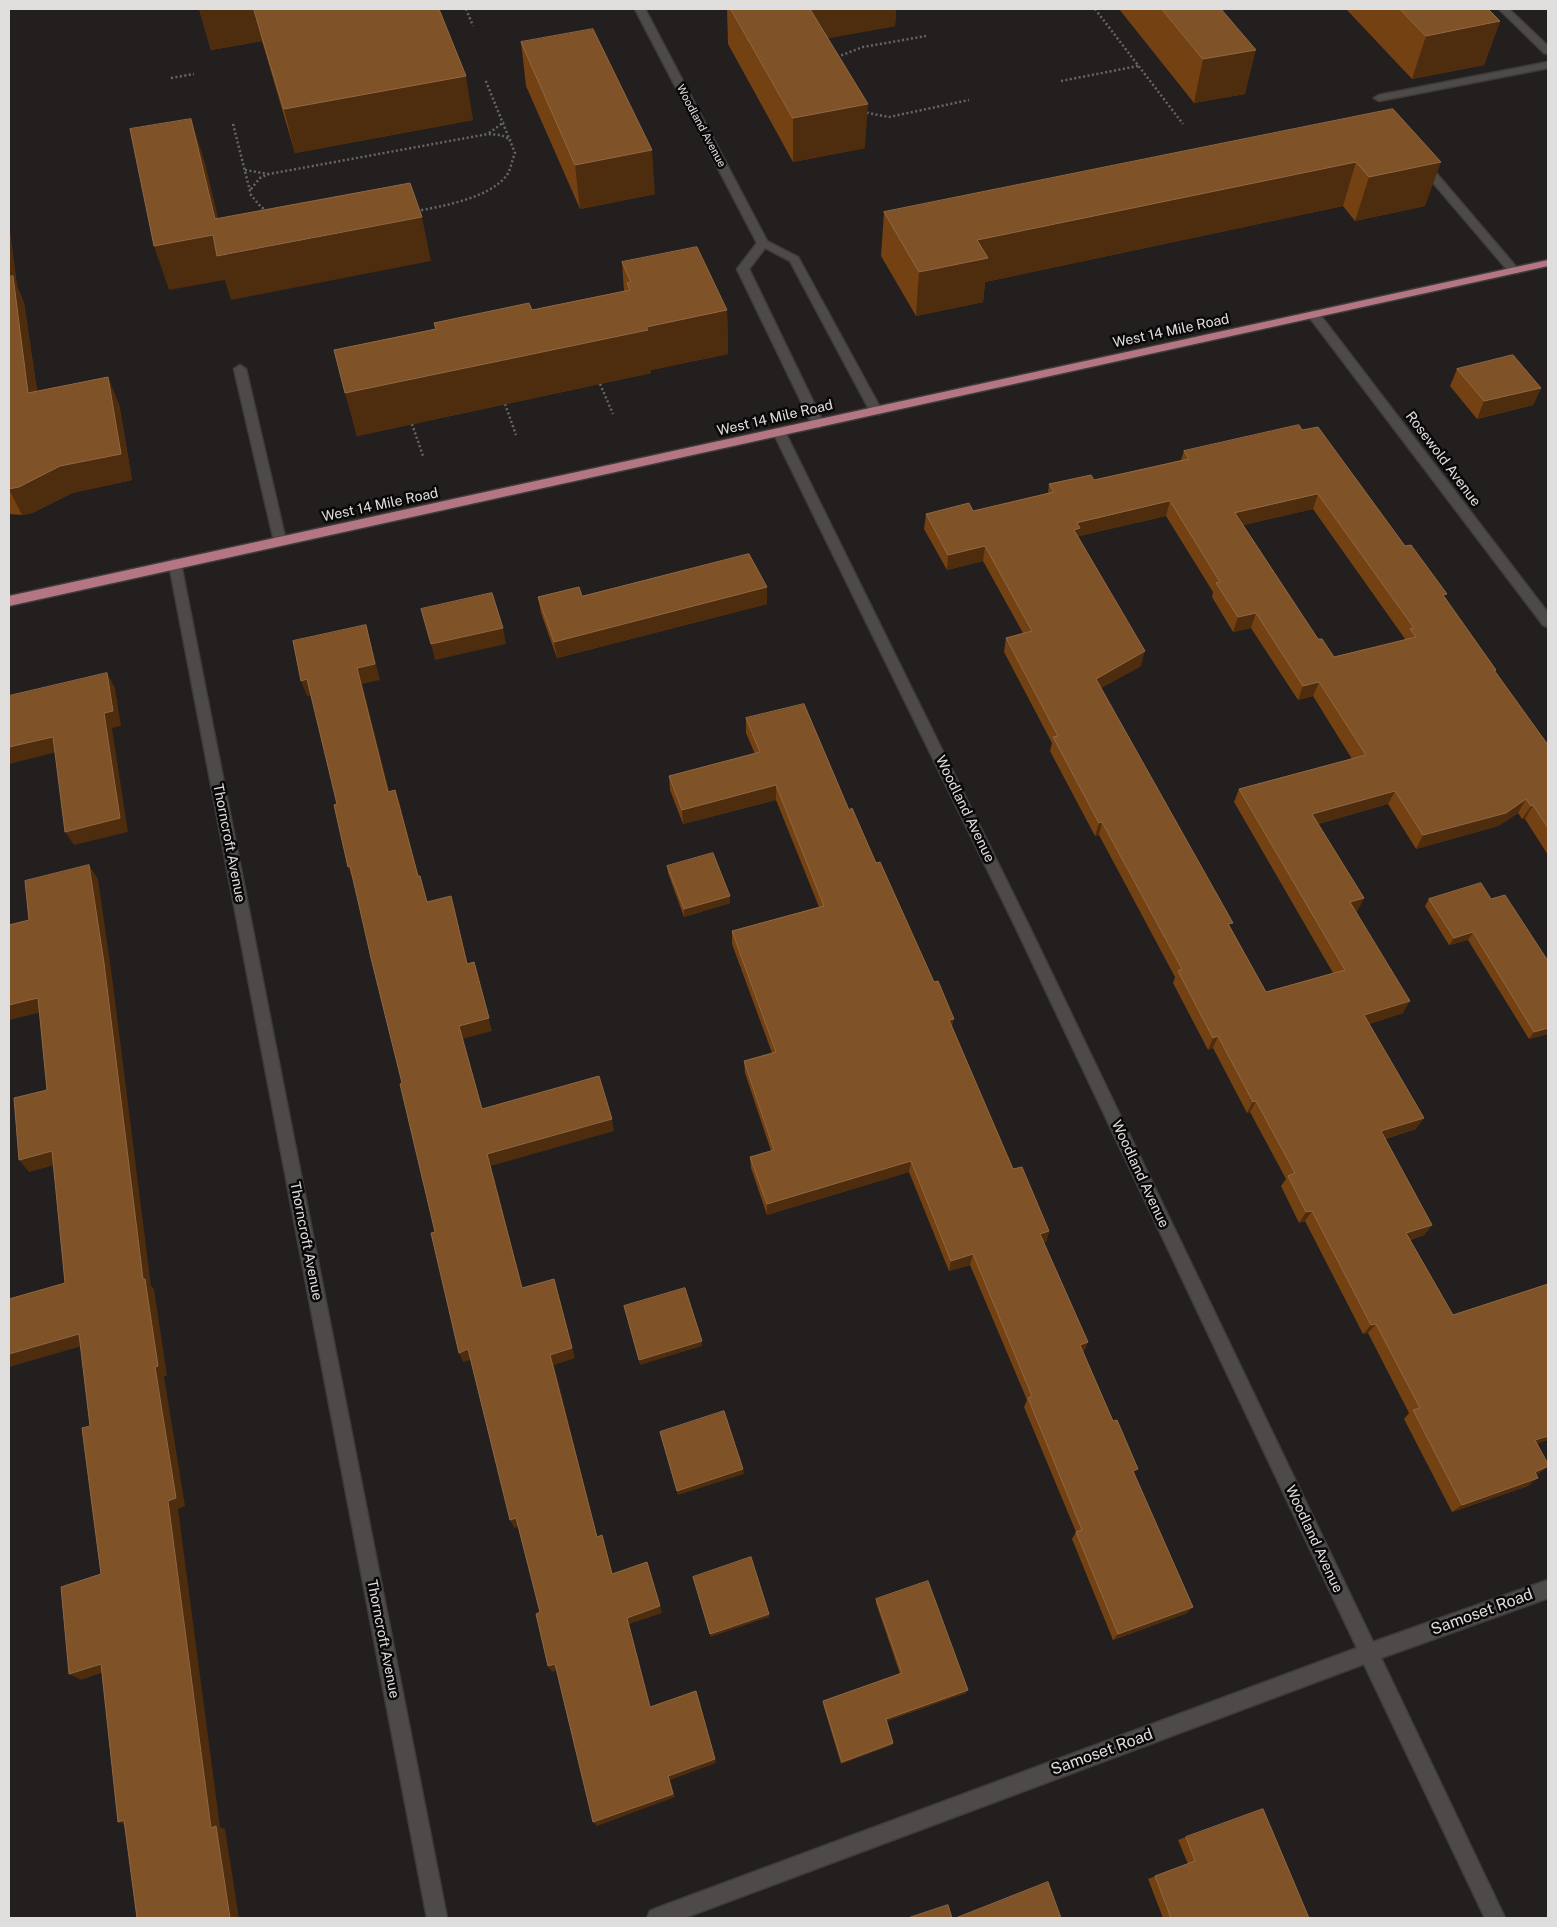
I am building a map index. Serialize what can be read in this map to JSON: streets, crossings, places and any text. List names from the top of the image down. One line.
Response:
{"streets":{"main road":["West 14 Mile Road"],"street":["Woodland Avenue","Rosewold Avenue","Thorncroft Avenue","Samoset Road"]},"crossings":[["Woodland Avenue","West 14 Mile Road"],["Woodland Avenue","Samoset Road"],["West 14 Mile Road","Rosewold Avenue"],["West 14 Mile Road","Thorncroft Avenue"]]}
